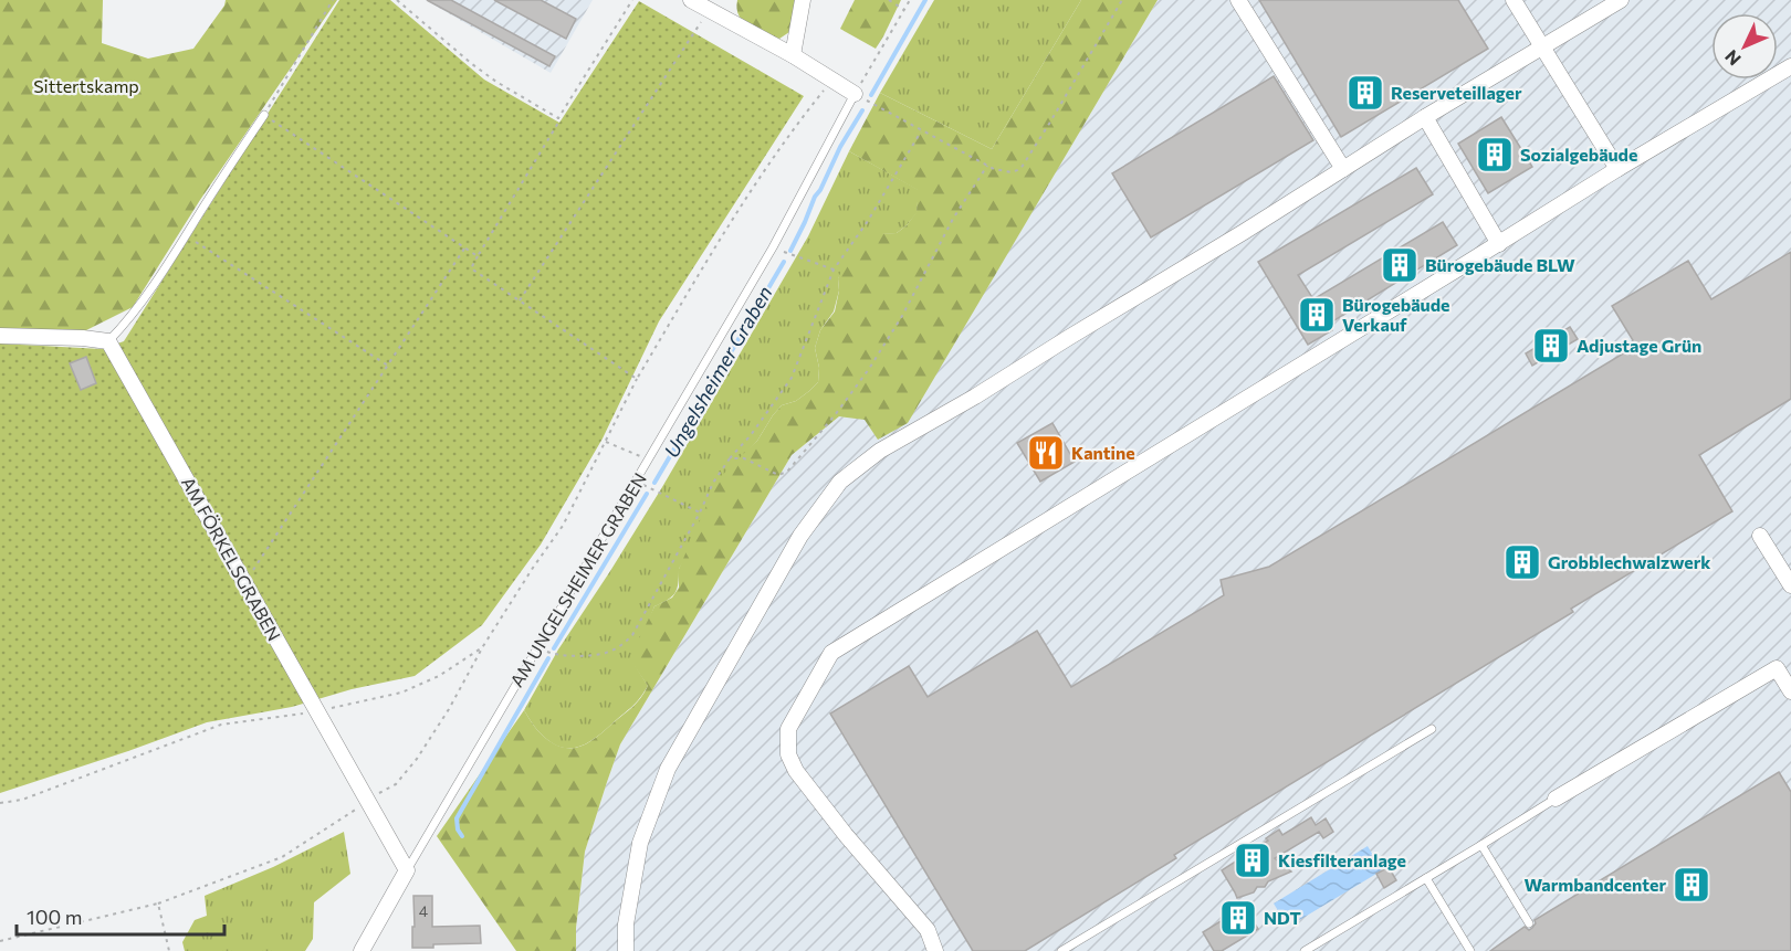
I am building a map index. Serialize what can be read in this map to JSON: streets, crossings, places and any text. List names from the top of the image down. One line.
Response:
{"streets":{"street":["AM FÖRKELSGRABEN","AM UNGELSHEIMER GRABEN"]},"crossings":[["AM FÖRKELSGRABEN","AM UNGELSHEIMER GRABEN"]],"water":["Ungelsheimer Graben"],"parks":["Sittertskamp"],"places":{"building":["Reserveteillager","Sozialgebäude","Bürogebäude BLW","Bürogebäude Verkauf","Adjustage Grün","Grobblechwalzwerk","Kiesfilteranlage","Warmbandcenter","NDT"],"restaurant":["Kantine"]},"house_numbers":["4"],"scale_bar":"100 m","north":"bottom left"}
